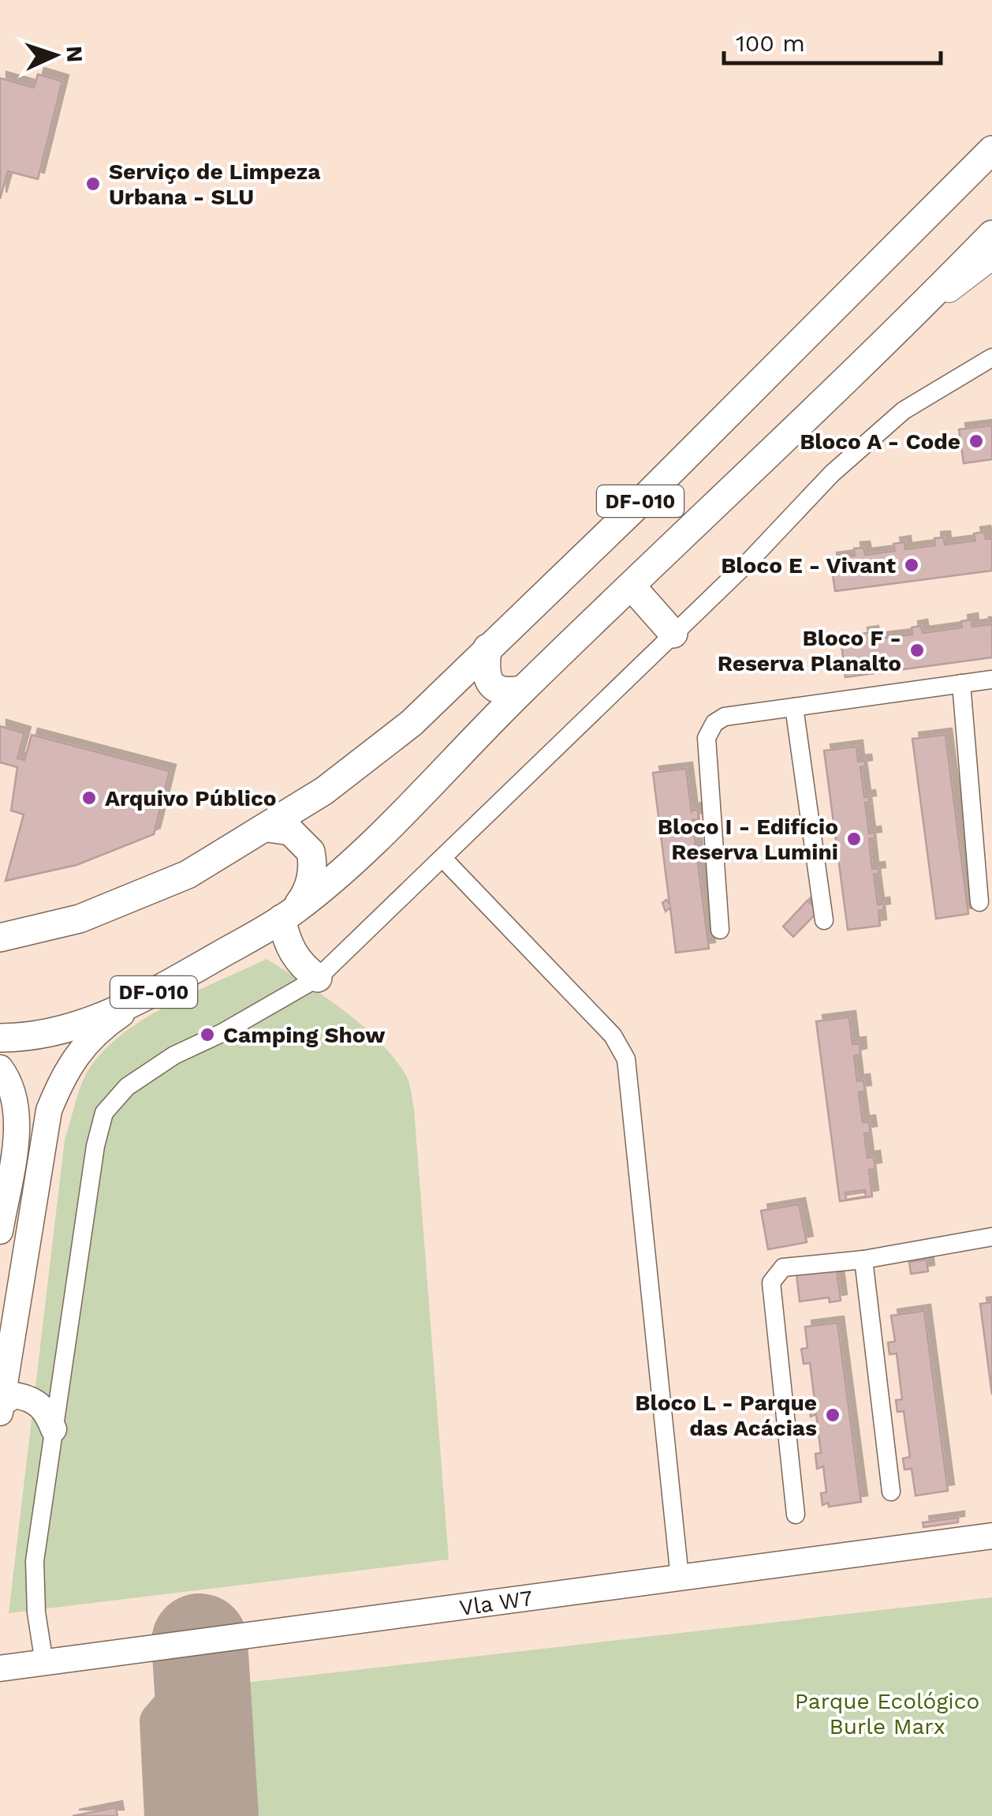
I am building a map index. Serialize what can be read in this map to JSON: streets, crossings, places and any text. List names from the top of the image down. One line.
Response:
{"streets":{"main road":["DF-010","Vla W7"]},"parks":["Parque Ecológico Burle Marx"],"places":["Serviço de Limpeza Urbana - SLU","Bloco A - Code","Bloco E - Vivant","Bloco F - Reserva Planalto","Arquivo Público","Bloco I - Edifício Reserva Lumini","Camping Show","Bloco L - Parque das Acácias"],"scale_bar":"100 m","north":"right"}
